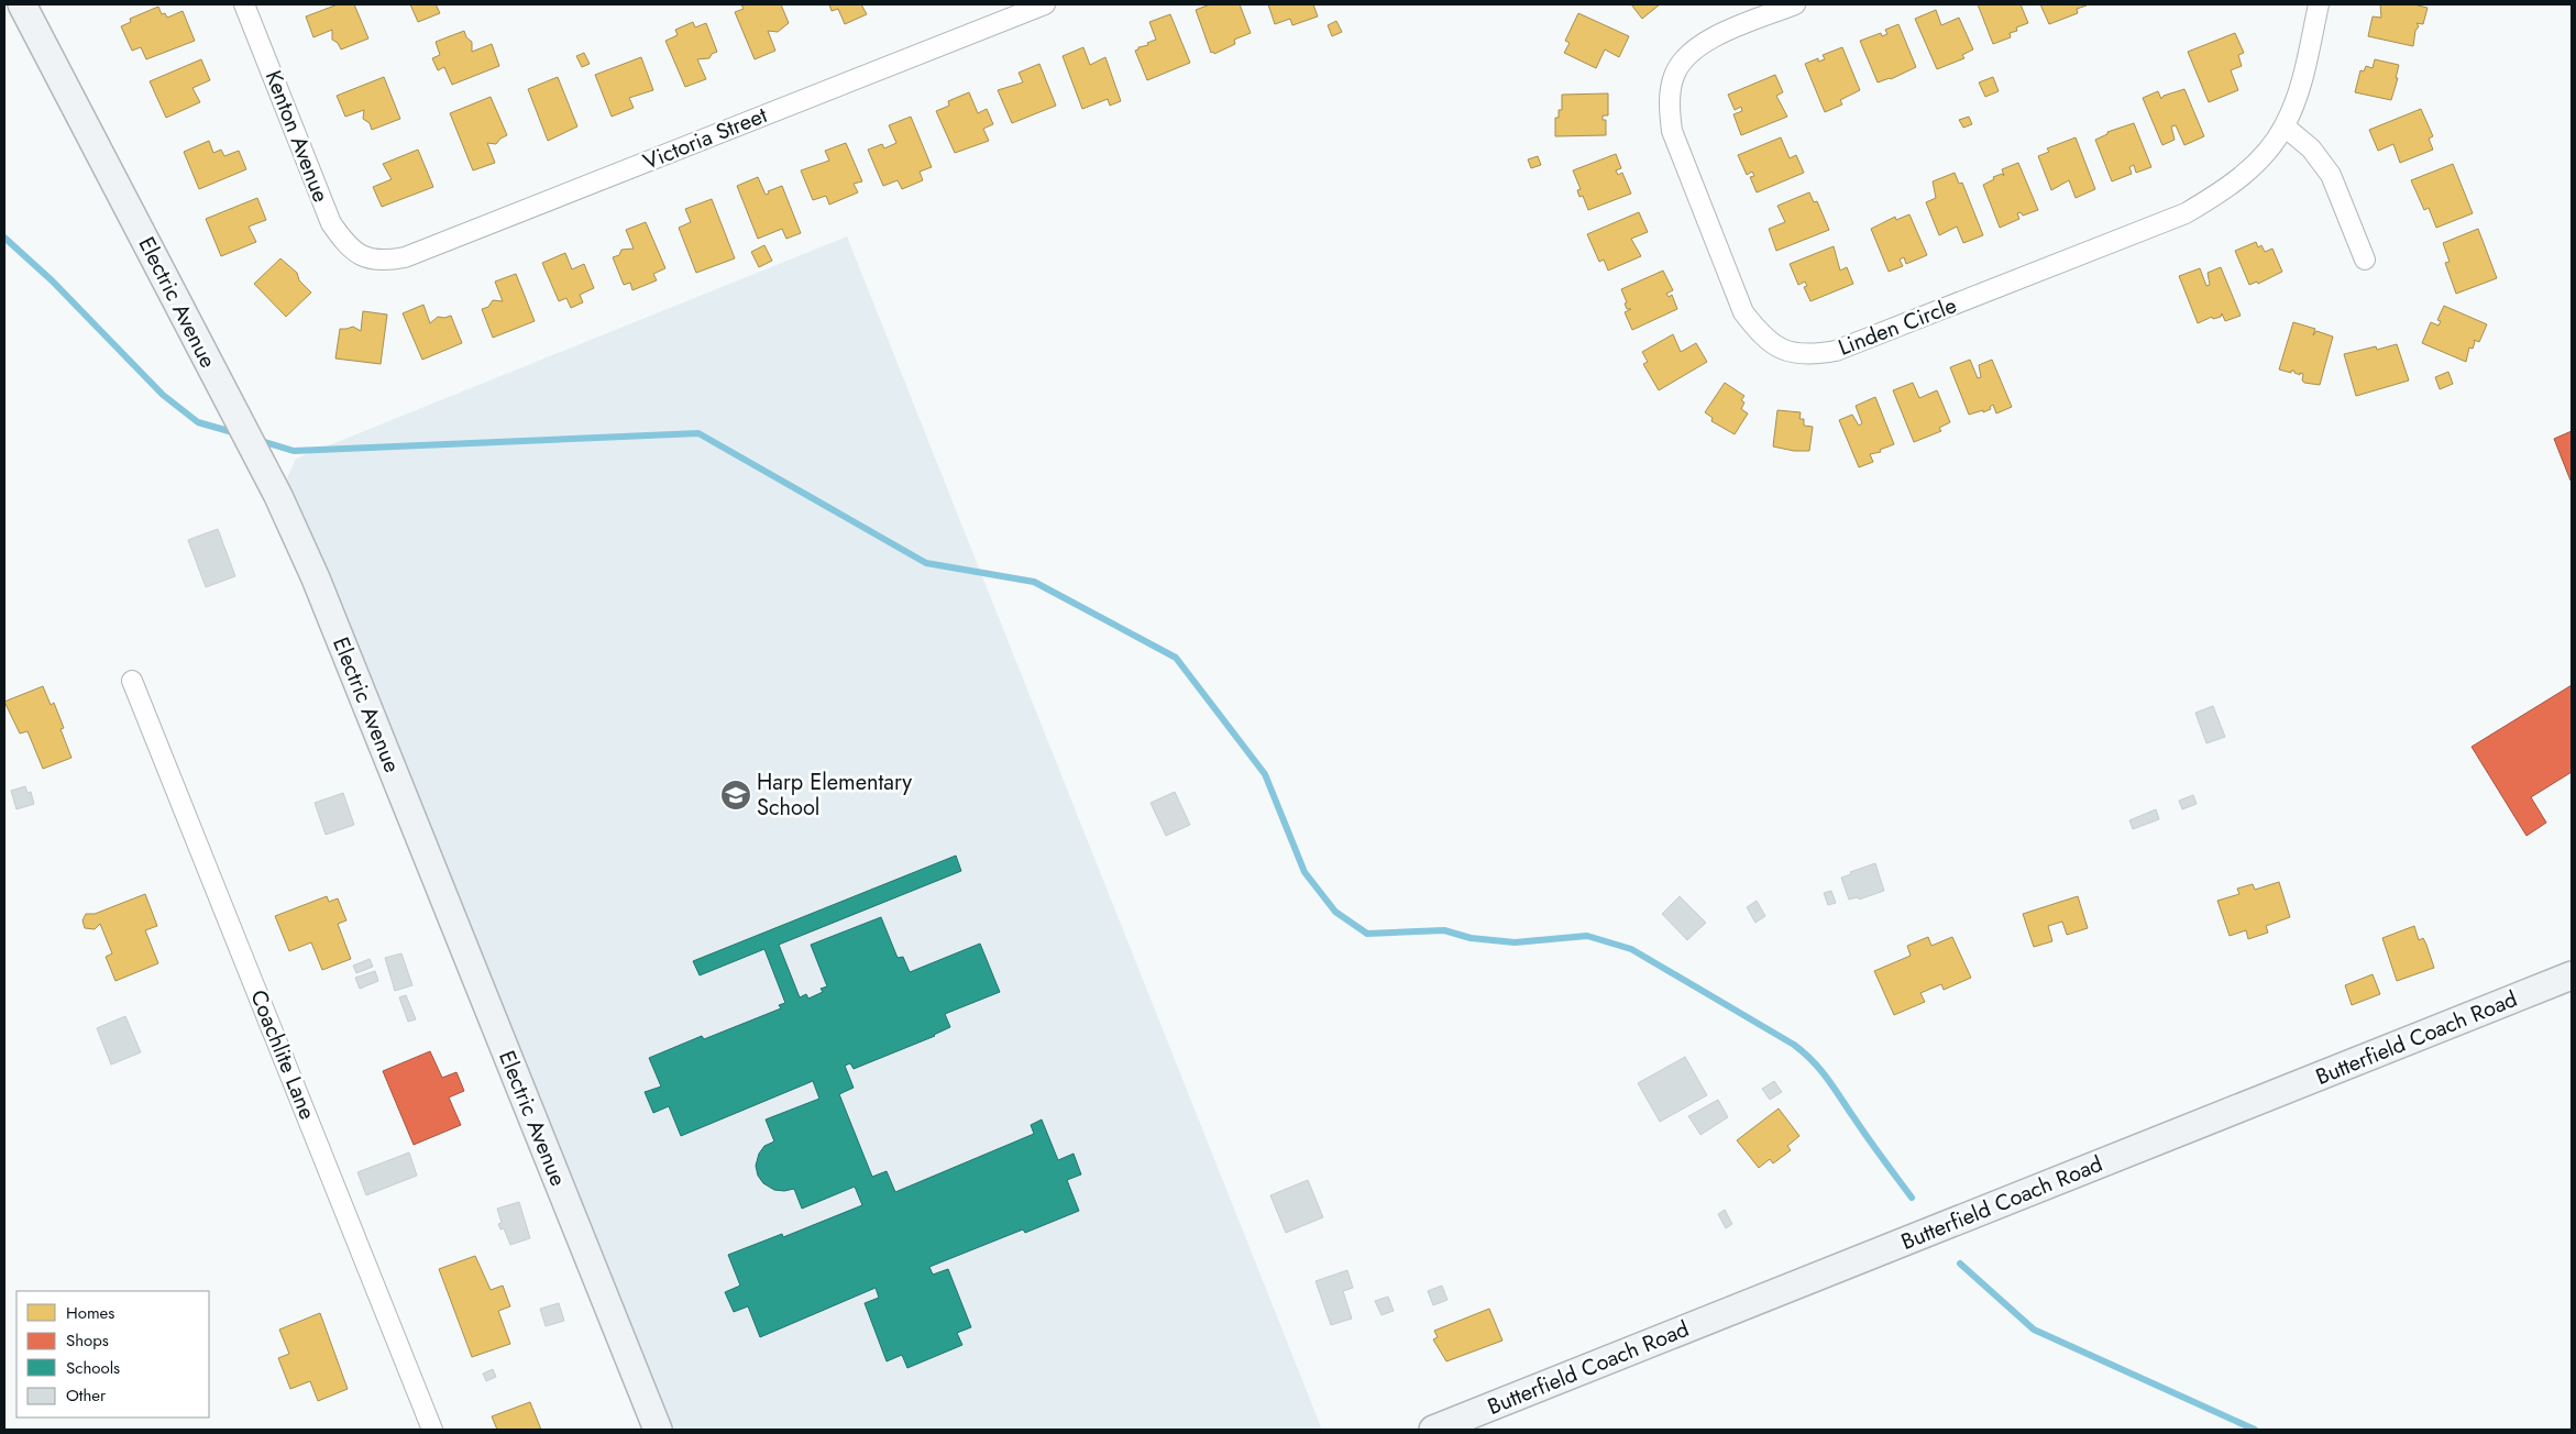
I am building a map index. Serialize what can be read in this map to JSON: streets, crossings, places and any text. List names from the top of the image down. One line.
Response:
{"streets":{"street":["Kenton Avenue","Victoria Street","Electric Avenue","Linden Circle","Butterfield Coach Road","Coachlite Lane"]},"crossings":[["Kenton Avenue","Victoria Street"]],"places":{"school or university":["Harp Elementary School"]},"legend":["Homes","Shops","Schools","Other"]}
